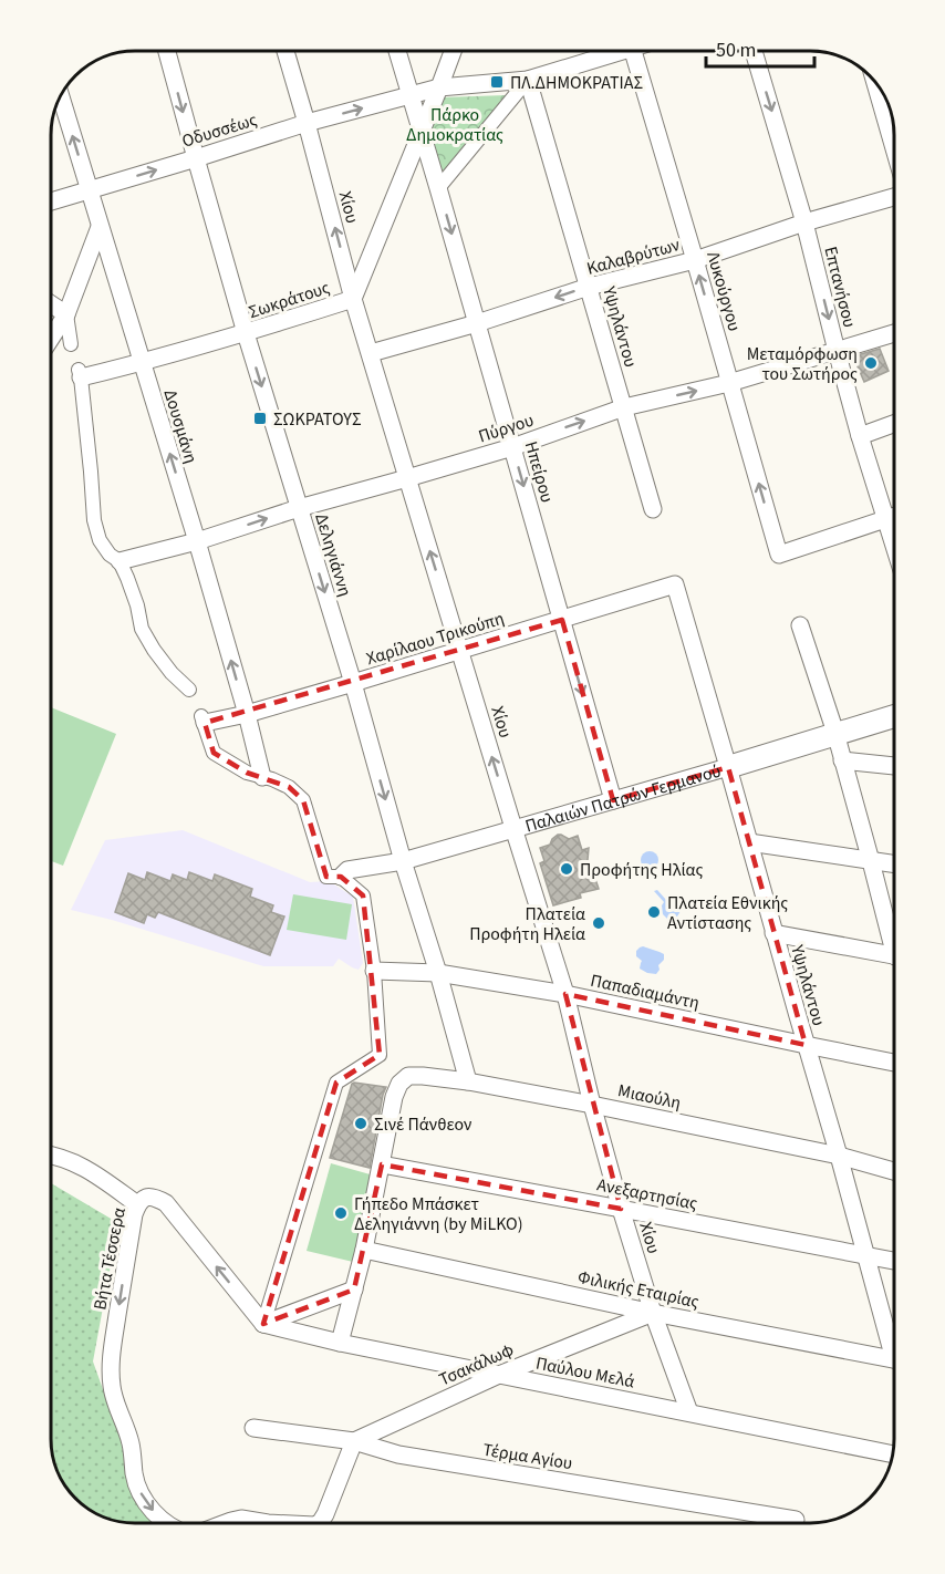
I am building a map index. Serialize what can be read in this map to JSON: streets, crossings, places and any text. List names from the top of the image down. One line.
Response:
{"streets":{"street":["Οδυσσέως","Χίου","Καλαβρύτων","Επτανήσου","Λυκούργου","Σωκράτους","Υψηλάντου","Δουσμάνη","Πύργου","Ηπείρου","Δεληγιάννη","Χαρίλαου Τρικούπη","Παλαιών Πατρών Γερμανού","Παπαδιαμάντη","Μιαούλη","Ανεξαρτησίας","Βήτα Τέσσερα","Φιλικής Εταιρίας","Τσακάλωφ","Παύλου Μελά","Τέρμα Αγίου"]},"crossings":[["Οδυσσέως","Χίου"],["Οδυσσέως","Σωκράτους"],["Οδυσσέως","Υψηλάντου"],["Οδυσσέως","Δουσμάνη"],["Οδυσσέως","Ηπείρου"],["Οδυσσέως","Δεληγιάννη"],["Χίου","Καλαβρύτων"],["Χίου","Σωκράτους"],["Χίου","Πύργου"],["Χίου","Χαρίλαου Τρικούπη"],["Χίου","Παλαιών Πατρών Γερμανού"],["Χίου","Παπαδιαμάντη"],["Χίου","Μιαούλη"],["Χίου","Ανεξαρτησίας"],["Χίου","Φιλικής Εταιρίας"],["Χίου","Τσακάλωφ"],["Χίου","Παύλου Μελά"],["Καλαβρύτων","Επτανήσου"],["Καλαβρύτων","Λυκούργου"],["Καλαβρύτων","Υψηλάντου"],["Καλαβρύτων","Ηπείρου"],["Επτανήσου","Λυκούργου"],["Επτανήσου","Πύργου"],["Λυκούργου","Πύργου"],["Σωκράτους","Δουσμάνη"],["Σωκράτους","Ηπείρου"],["Σωκράτους","Δεληγιάννη"],["Υψηλάντου","Πύργου"],["Υψηλάντου","Χαρίλαου Τρικούπη"],["Υψηλάντου","Παλαιών Πατρών Γερμανού"],["Υψηλάντου","Παπαδιαμάντη"],["Υψηλάντου","Μιαούλη"],["Υψηλάντου","Ανεξαρτησίας"],["Δουσμάνη","Πύργου"],["Δουσμάνη","Χαρίλαου Τρικούπη"],["Πύργου","Ηπείρου"],["Πύργου","Δεληγιάννη"],["Ηπείρου","Χαρίλαου Τρικούπη"],["Ηπείρου","Παλαιών Πατρών Γερμανού"],["Δεληγιάννη","Χαρίλαου Τρικούπη"],["Δεληγιάννη","Παλαιών Πατρών Γερμανού"],["Δεληγιάννη","Παπαδιαμάντη"],["Δεληγιάννη","Μιαούλη"],["Μιαούλη","Ανεξαρτησίας"],["Βήτα Τέσσερα","Παύλου Μελά"],["Φιλικής Εταιρίας","Τσακάλωφ"],["Τσακάλωφ","Παύλου Μελά"],["Τσακάλωφ","Τέρμα Αγίου"]],"one_way":["Οδυσσέως","Χίου","Επτανήσου","Πύργου","Ηπείρου","Δεληγιάννη"],"parks":["Πάρκο Δημοκρατίας"],"places":{"transit":["ΠΛ.ΔΗΜΟΚΡΑΤΙΑΣ","ΣΩΚΡΑΤΟΥΣ"],"other":["Μεταμόρφωση του Σωτήρος","Προφήτης Ηλίας","Πλατεία Εθνικής Αντίστασης","Πλατεία Προφήτη Ηλεία","Σινέ Πάνθεον","Γήπεδο Μπάσκετ Δεληγιάννη (by MiLKO)"]},"scale_bar":"50 m"}
